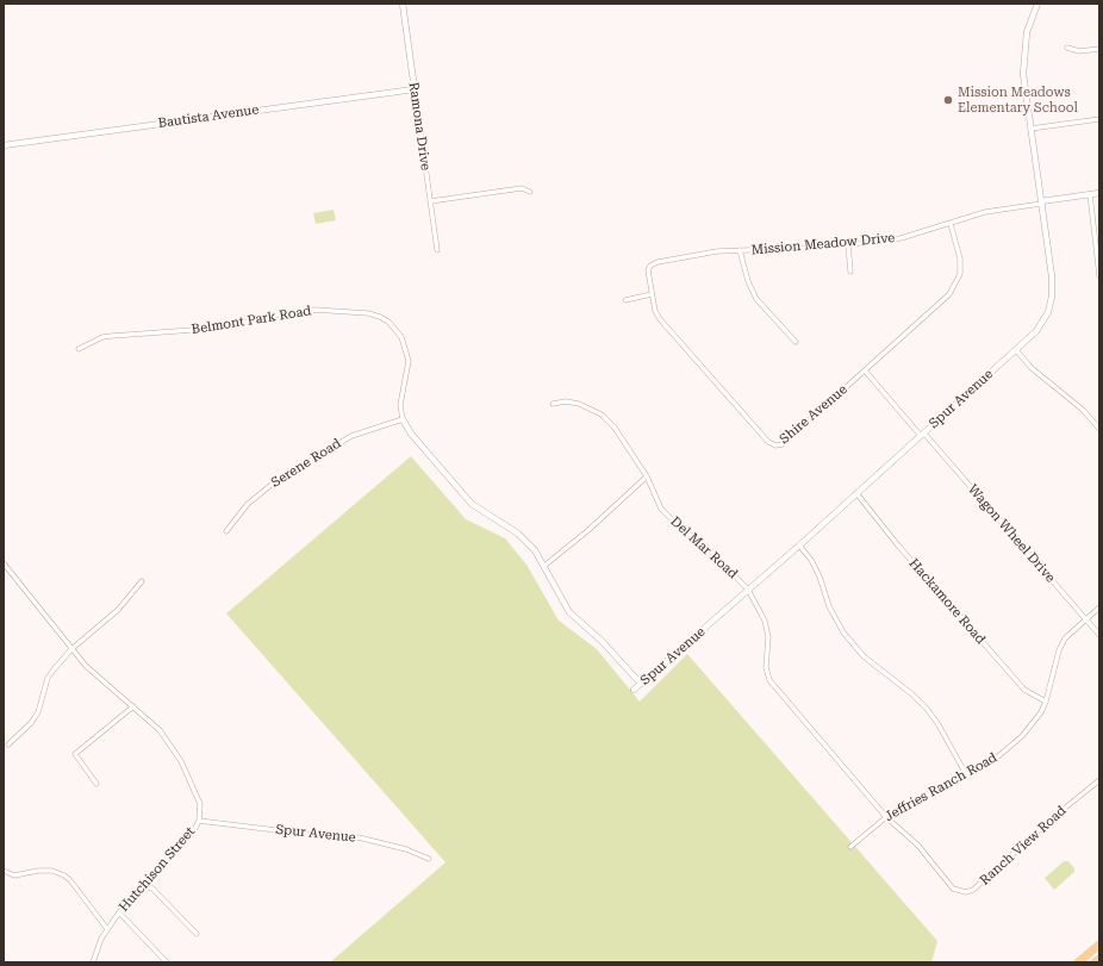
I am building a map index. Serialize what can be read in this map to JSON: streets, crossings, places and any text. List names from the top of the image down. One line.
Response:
{"streets":{"street":["Bautista Avenue","Ramona Drive","Mission Meadow Drive","Belmont Park Road","Spur Avenue","Shire Avenue","Serene Road","Wagon Wheel Drive","Del Mar Road","Hackamore Road","Jeffries Ranch Road","Ranch View Road","Hutchison Street"]},"crossings":[["Bautista Avenue","Ramona Drive"],["Mission Meadow Drive","Spur Avenue"],["Mission Meadow Drive","Shire Avenue"],["Belmont Park Road","Serene Road"],["Spur Avenue","Wagon Wheel Drive"],["Spur Avenue","Del Mar Road"],["Spur Avenue","Hackamore Road"],["Spur Avenue","Hutchison Street"],["Shire Avenue","Wagon Wheel Drive"],["Wagon Wheel Drive","Jeffries Ranch Road"],["Del Mar Road","Jeffries Ranch Road"],["Del Mar Road","Ranch View Road"],["Hackamore Road","Jeffries Ranch Road"],["Jeffries Ranch Road","Ranch View Road"]],"places":["Mission Meadows Elementary School"]}
